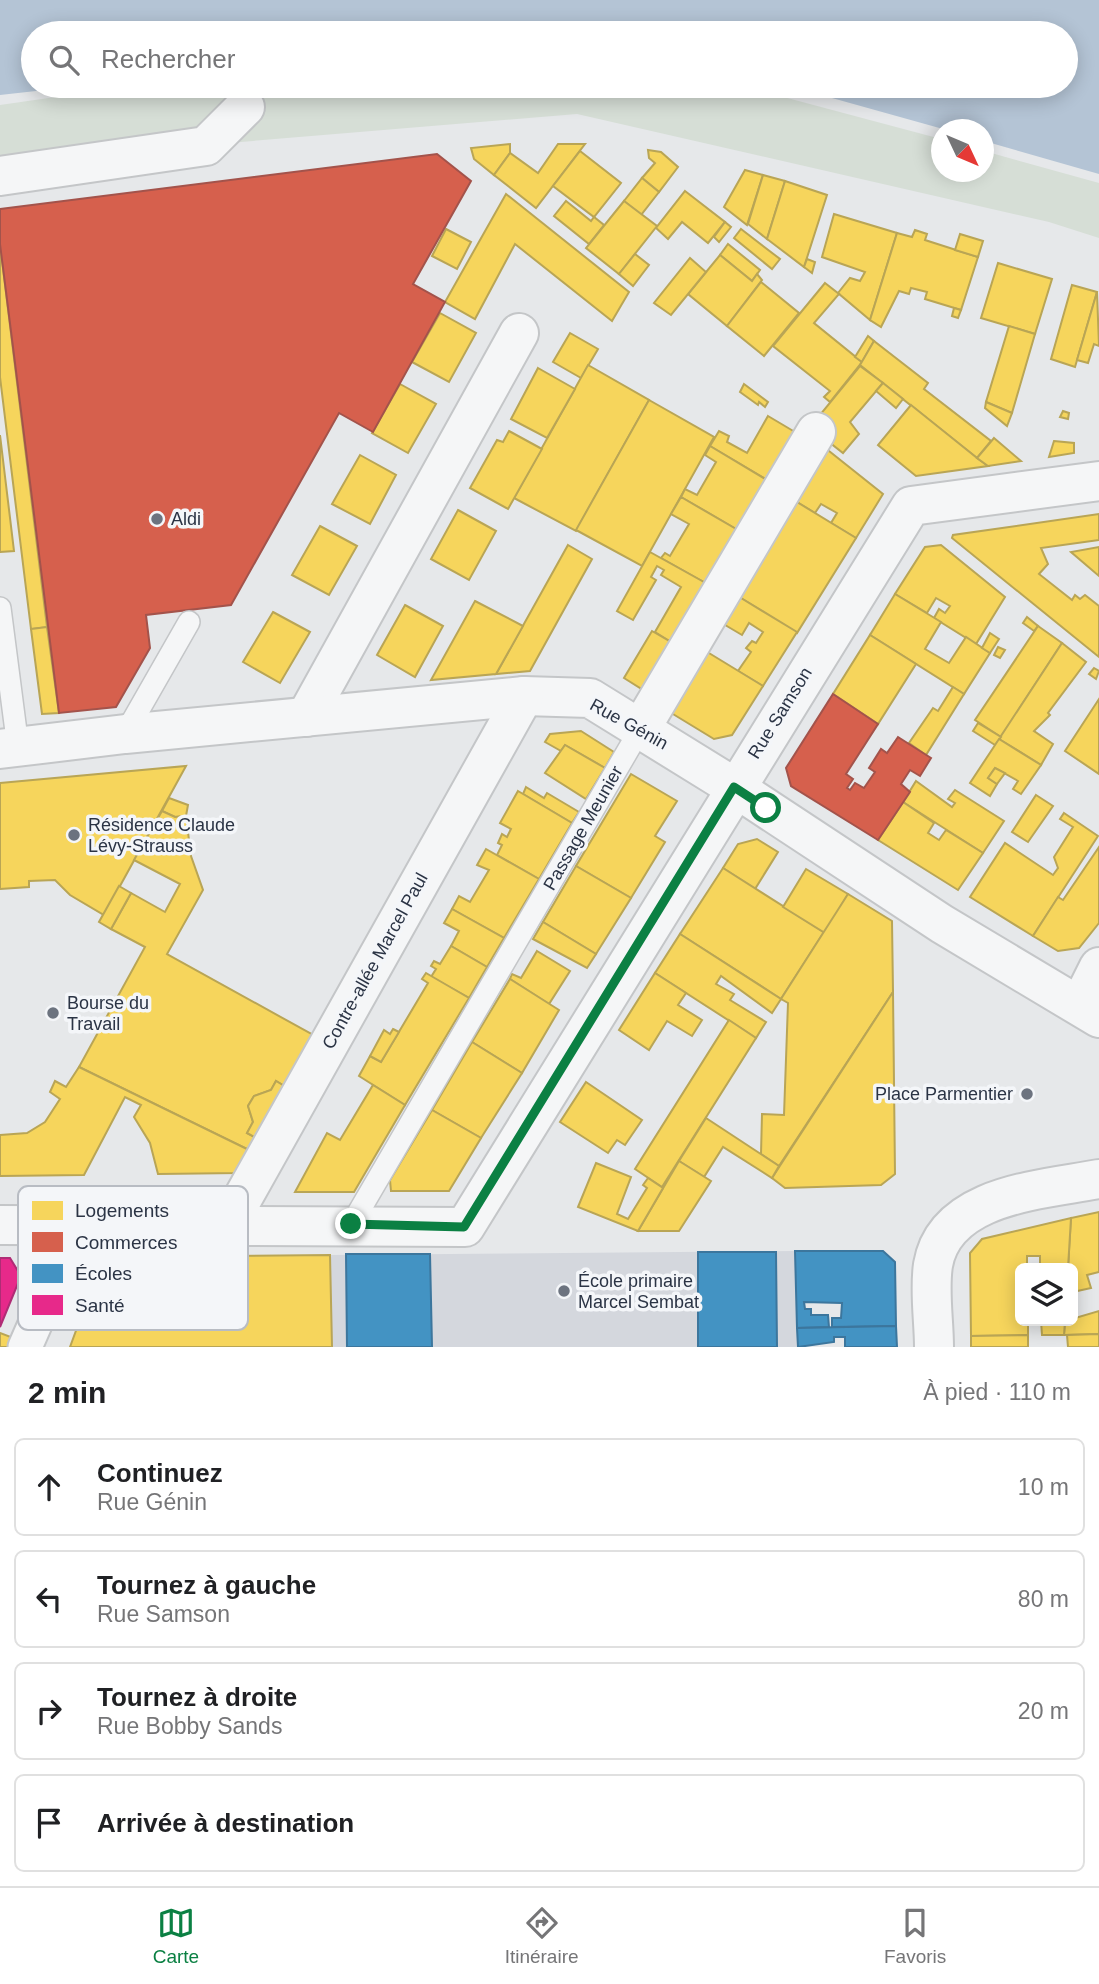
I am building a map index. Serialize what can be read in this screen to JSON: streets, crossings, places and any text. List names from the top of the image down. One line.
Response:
{"streets":{"street":["Rue Samson","Rue Génin","Passage Meunier","Contre-allée Marcel Paul"]},"crossings":[["Rue Samson","Rue Génin"],["Rue Samson","Passage Meunier"],["Rue Génin","Passage Meunier"],["Rue Génin","Contre-allée Marcel Paul"]],"places":["Aldi","Résidence Claude Lévy-Strauss","Bourse du Travail","Place Parmentier","École primaire Marcel Sembat"],"legend":["Logements","Commerces","Écoles","Santé"],"north":"bottom right","page":{"search":"Rechercher","heading":["2 min","À pied · 110 m"],"list":[["Continuez","Rue Génin","10 m"],["Tournez à gauche","Rue Samson","80 m"],["Tournez à droite","Rue Bobby Sands","20 m"],"Arrivée à destination"],"nav":["Carte","Itinéraire","Favoris"]}}
